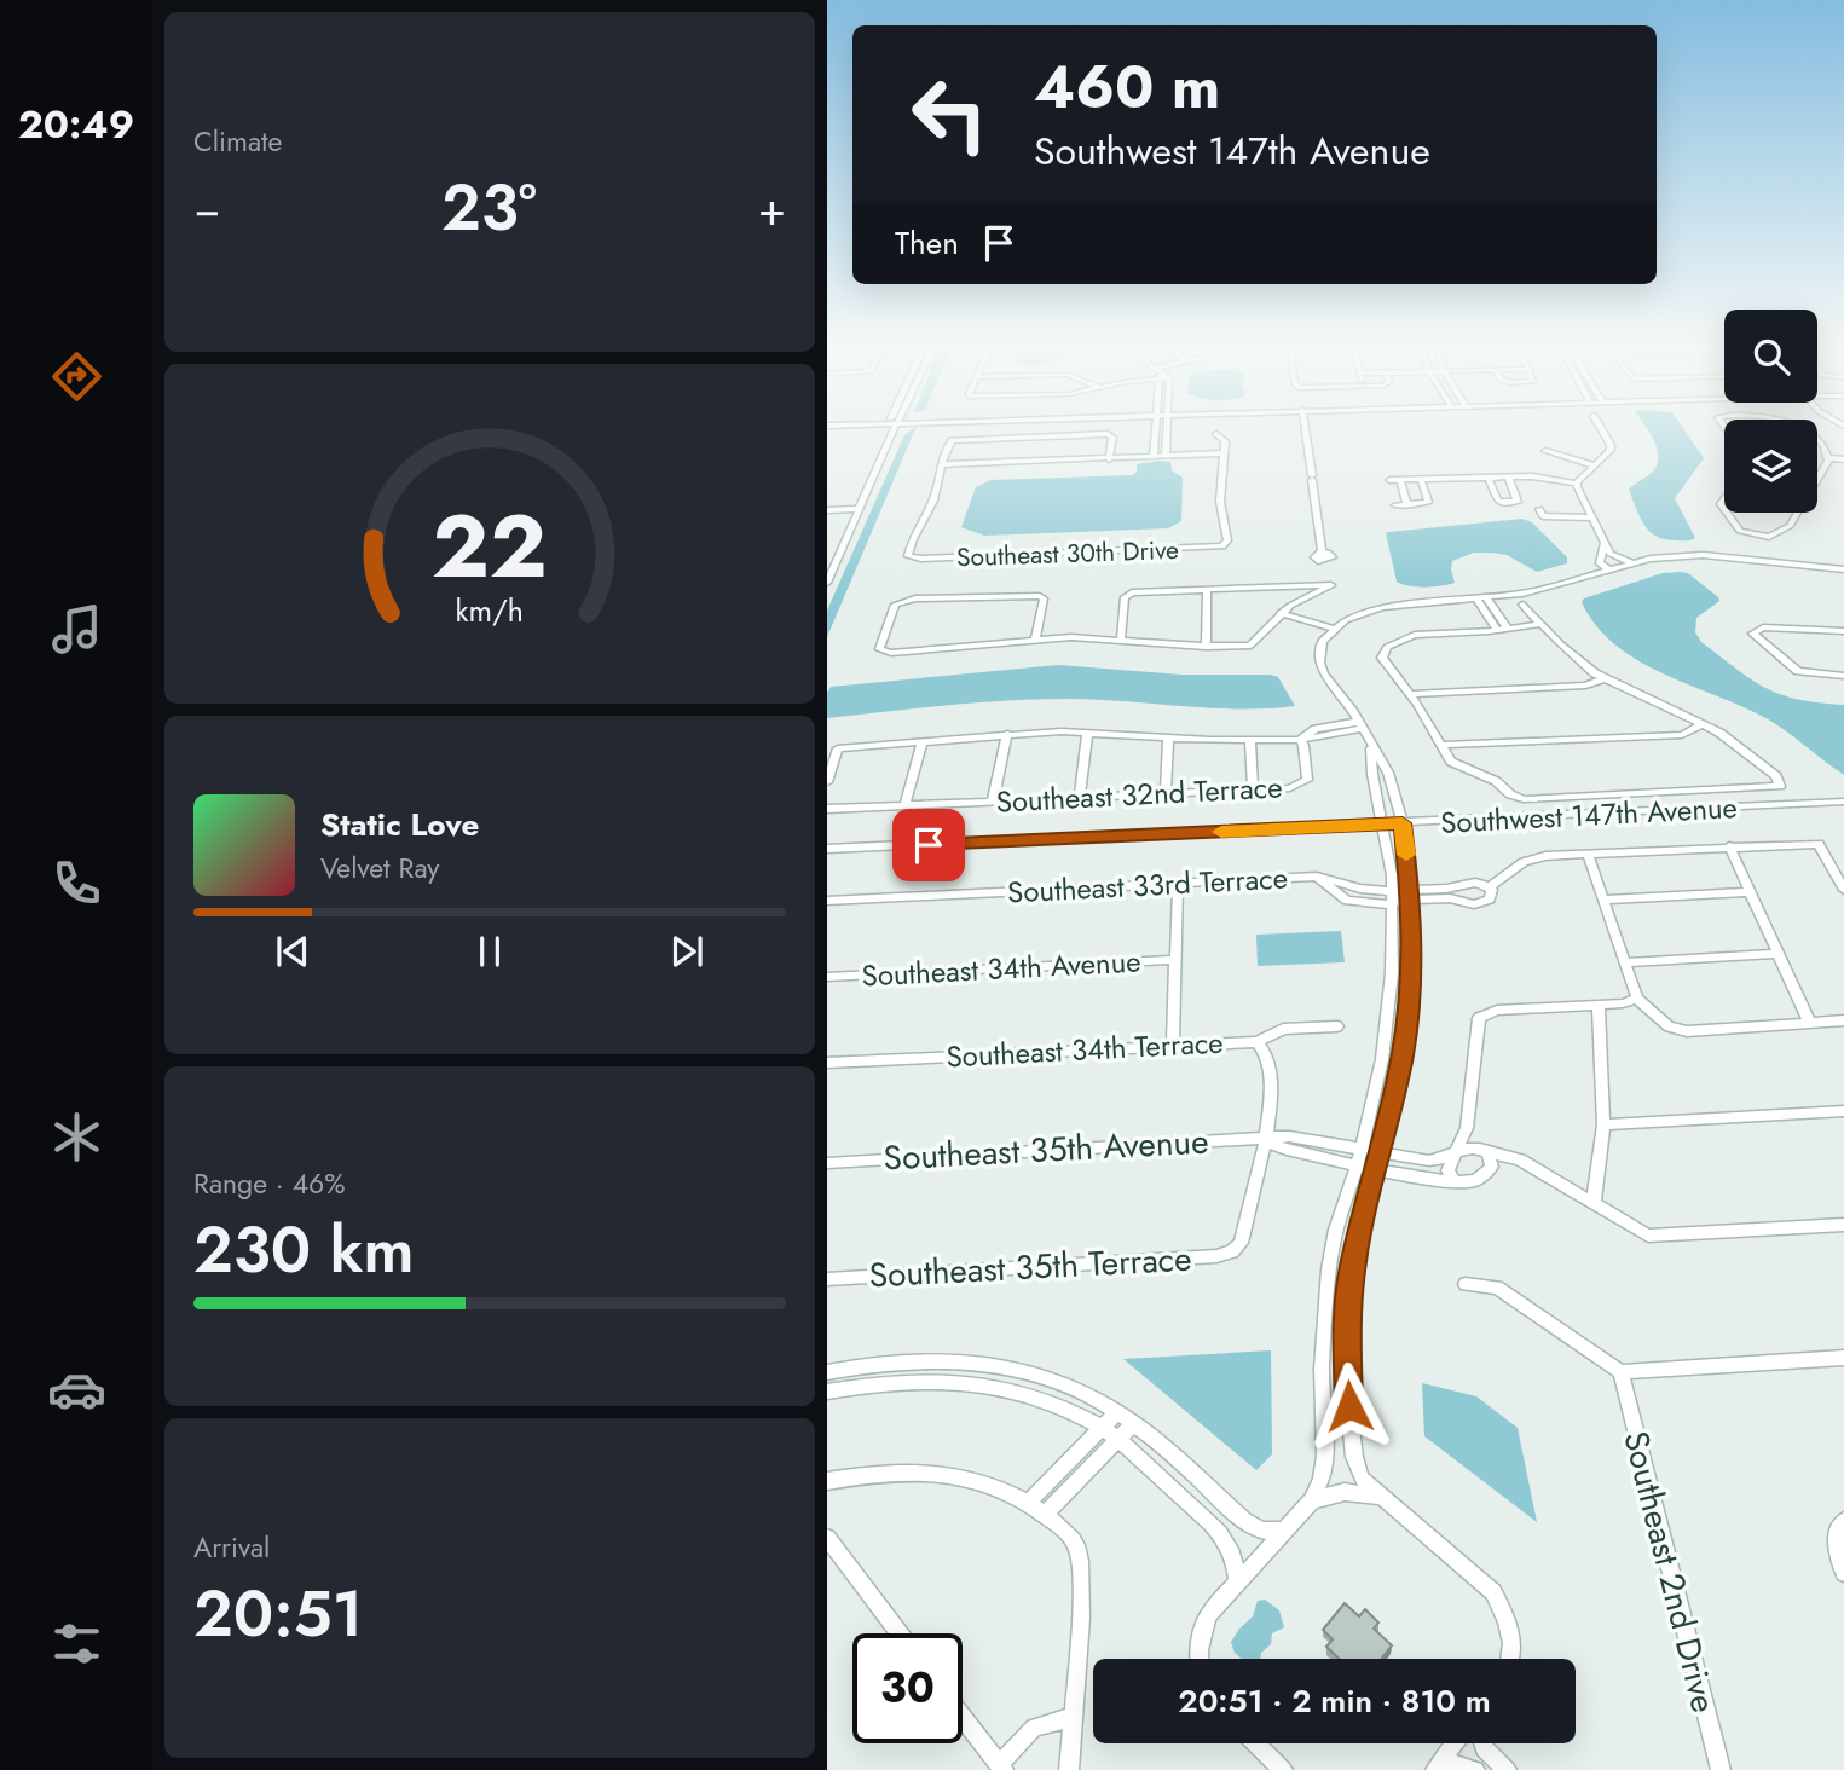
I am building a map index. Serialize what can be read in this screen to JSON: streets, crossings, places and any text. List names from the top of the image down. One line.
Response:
{"streets":{"street":["Southeast 30th Drive","Southeast 32nd Terrace","Southwest 147th Avenue","Southeast 33rd Terrace","Southeast 34th Avenue","Southeast 34th Terrace","Southeast 35th Avenue","Southeast 35th Terrace","Southeast 2nd Drive"]},"crossings":[["Southeast 35th Avenue","Southeast 35th Terrace"]],"page":{"tabs":"20:49","tile":["Climate",["Range · 46%","230 km"],["Arrival","20:51"]],"turn":["460 m","Southwest 147th Avenue"],"heat":["−","23°","+"],"then":"Then","song":["Static Love","Velvet Ray"],"limit":"30","trip":"20:51 · 2 min · 810 m","gauge":["22","km/h"]}}
